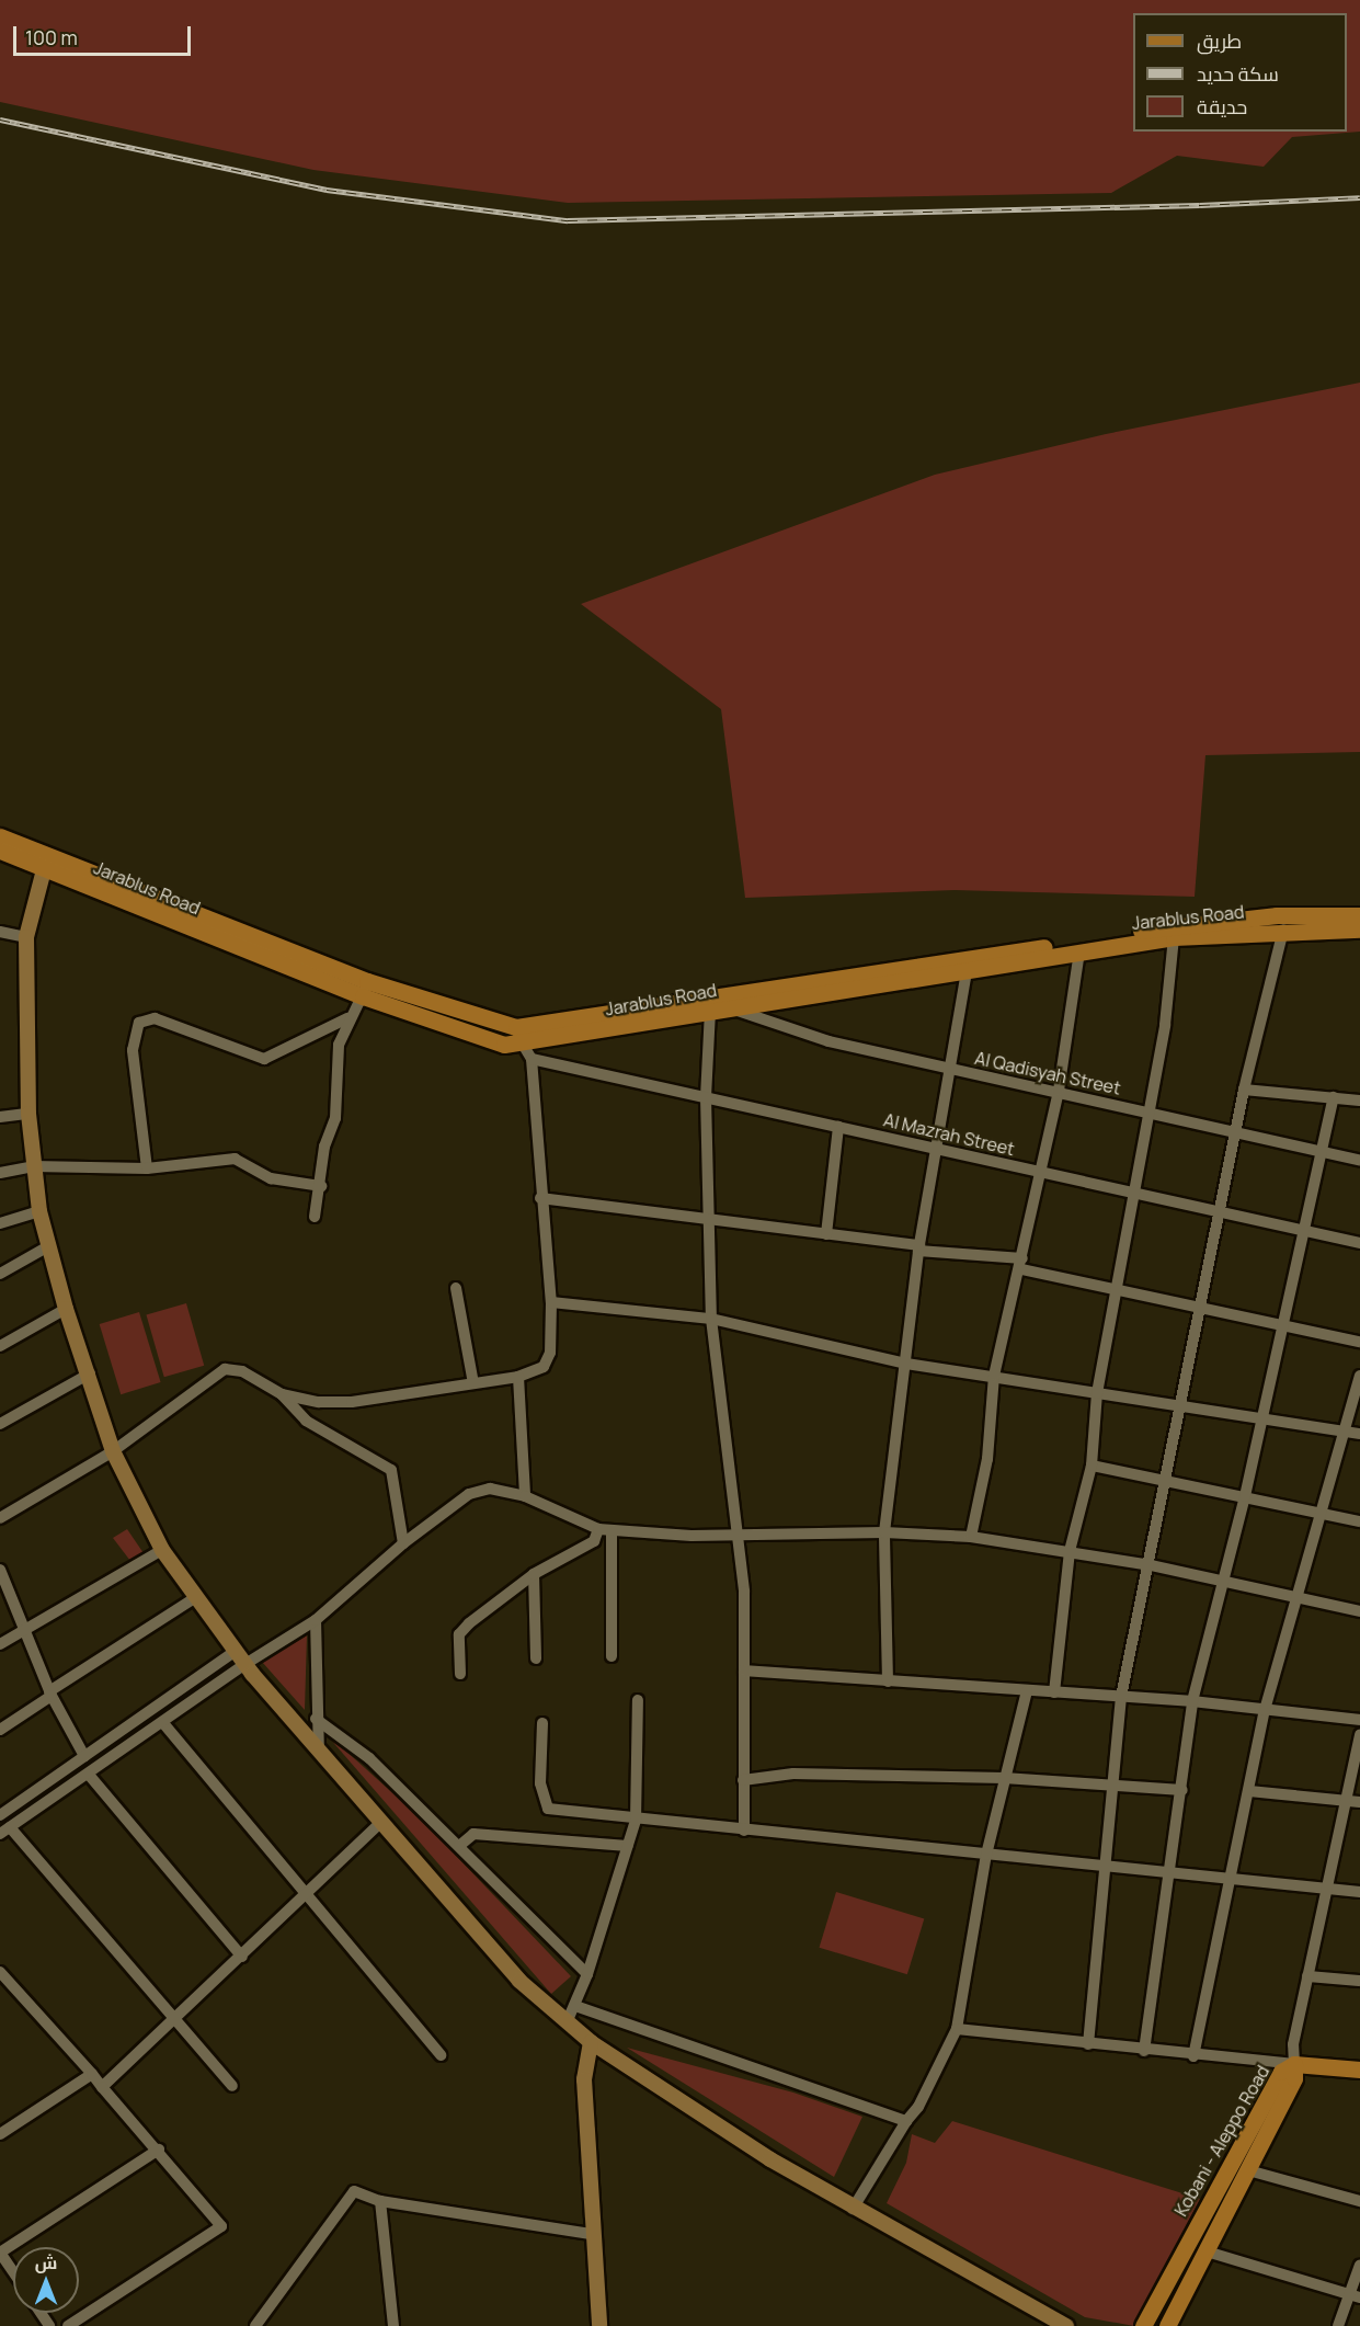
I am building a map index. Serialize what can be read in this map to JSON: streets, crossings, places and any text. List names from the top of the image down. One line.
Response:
{"streets":{"main road":["Jarablus Road","Kobani - Aleppo Road"],"street":["Al Qadisyah Street","Al Mazrah Street"]},"crossings":[["Jarablus Road","Al Qadisyah Street"]],"legend":["طريق","سكة حديد","حديقة"],"scale_bar":"100 m","north":"top"}
